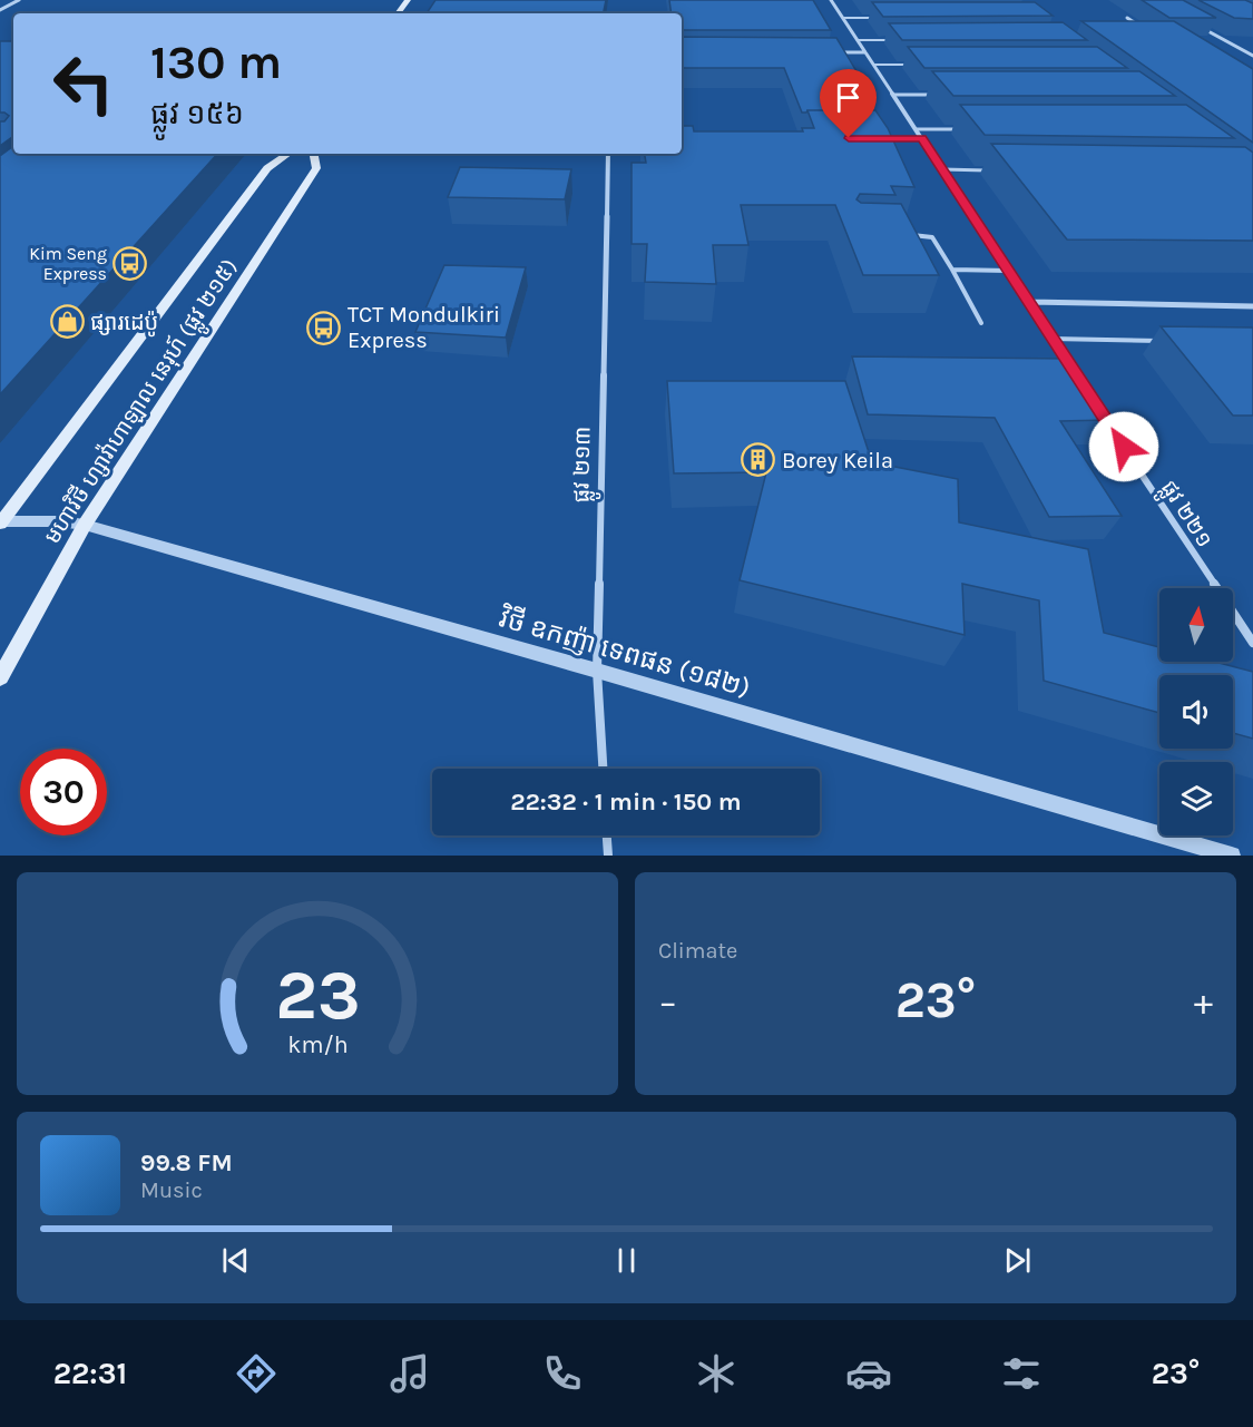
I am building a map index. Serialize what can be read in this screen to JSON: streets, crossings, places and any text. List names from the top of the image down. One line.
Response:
{"streets":{"main road":["មហាវិថី ហ្សាវ៉ាហាឡាល នេរុហ៍ (ផ្លូវ ២១៥)"],"street":["ផ្លូវ ២១៣","ផ្លូវ ២២១","វិថី ឧកញ៉ា ទេពផន (១៨២)"]},"crossings":[["មហាវិថី ហ្សាវ៉ាហាឡាល នេរុហ៍ (ផ្លូវ ២១៥)","វិថី ឧកញ៉ា ទេពផន (១៨២)"],["ផ្លូវ ២១៣","វិថី ឧកញ៉ា ទេពផន (១៨២)"]],"places":{"bus stop":["Kim Seng Express","TCT Mondulkiri Express"],"shop":["ផ្សារដេប៉ូ"],"building":["Borey Keila"]},"north":"top","page":{"turn":["130 m","ផ្លូវ ១៥៦"],"limit":"30","trip":"22:32 · 1 min · 150 m","tile":"Climate","heat":["−","23°","+"],"song":["99.8 FM","Music"],"tabs":["22:31","23°"],"gauge":["23","km/h"]}}
